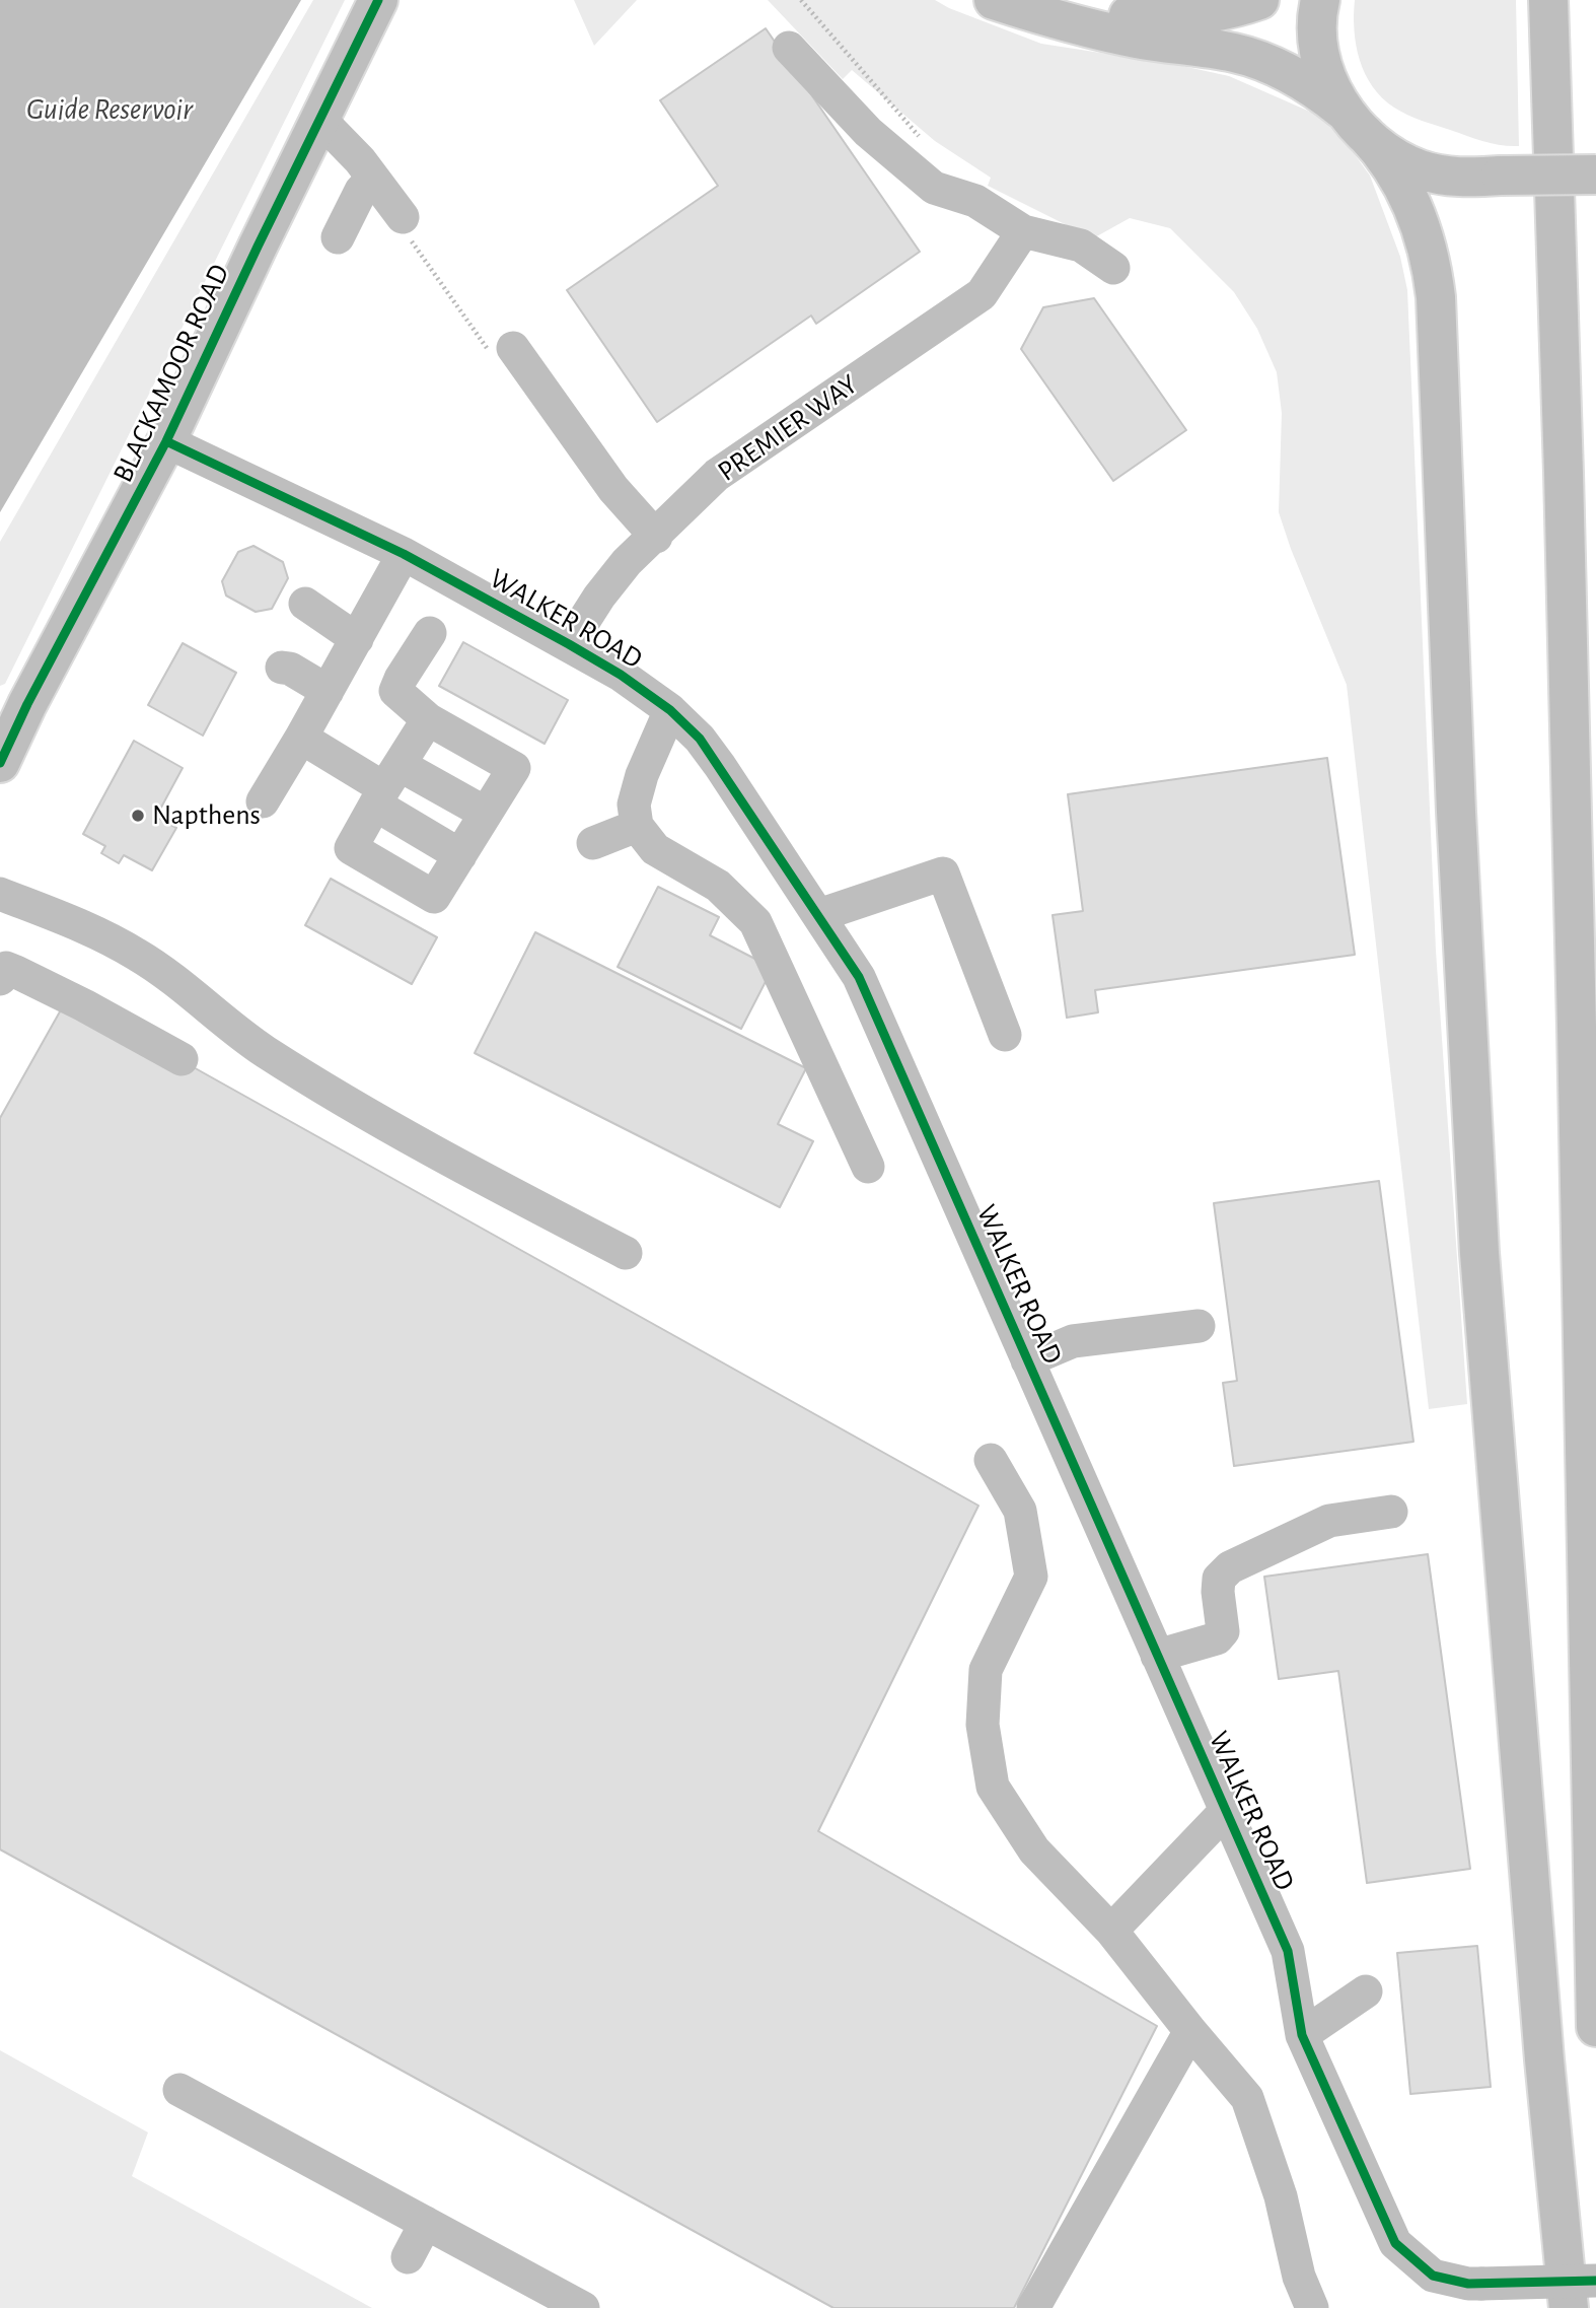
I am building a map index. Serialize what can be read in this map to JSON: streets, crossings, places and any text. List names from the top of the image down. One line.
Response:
{"streets":{"main road":["BLACKAMOOR ROAD"],"street":["PREMIER WAY","WALKER ROAD"]},"crossings":[["BLACKAMOOR ROAD","WALKER ROAD"],["PREMIER WAY","WALKER ROAD"]],"water":["Guide Reservoir"],"places":["Napthens"]}
